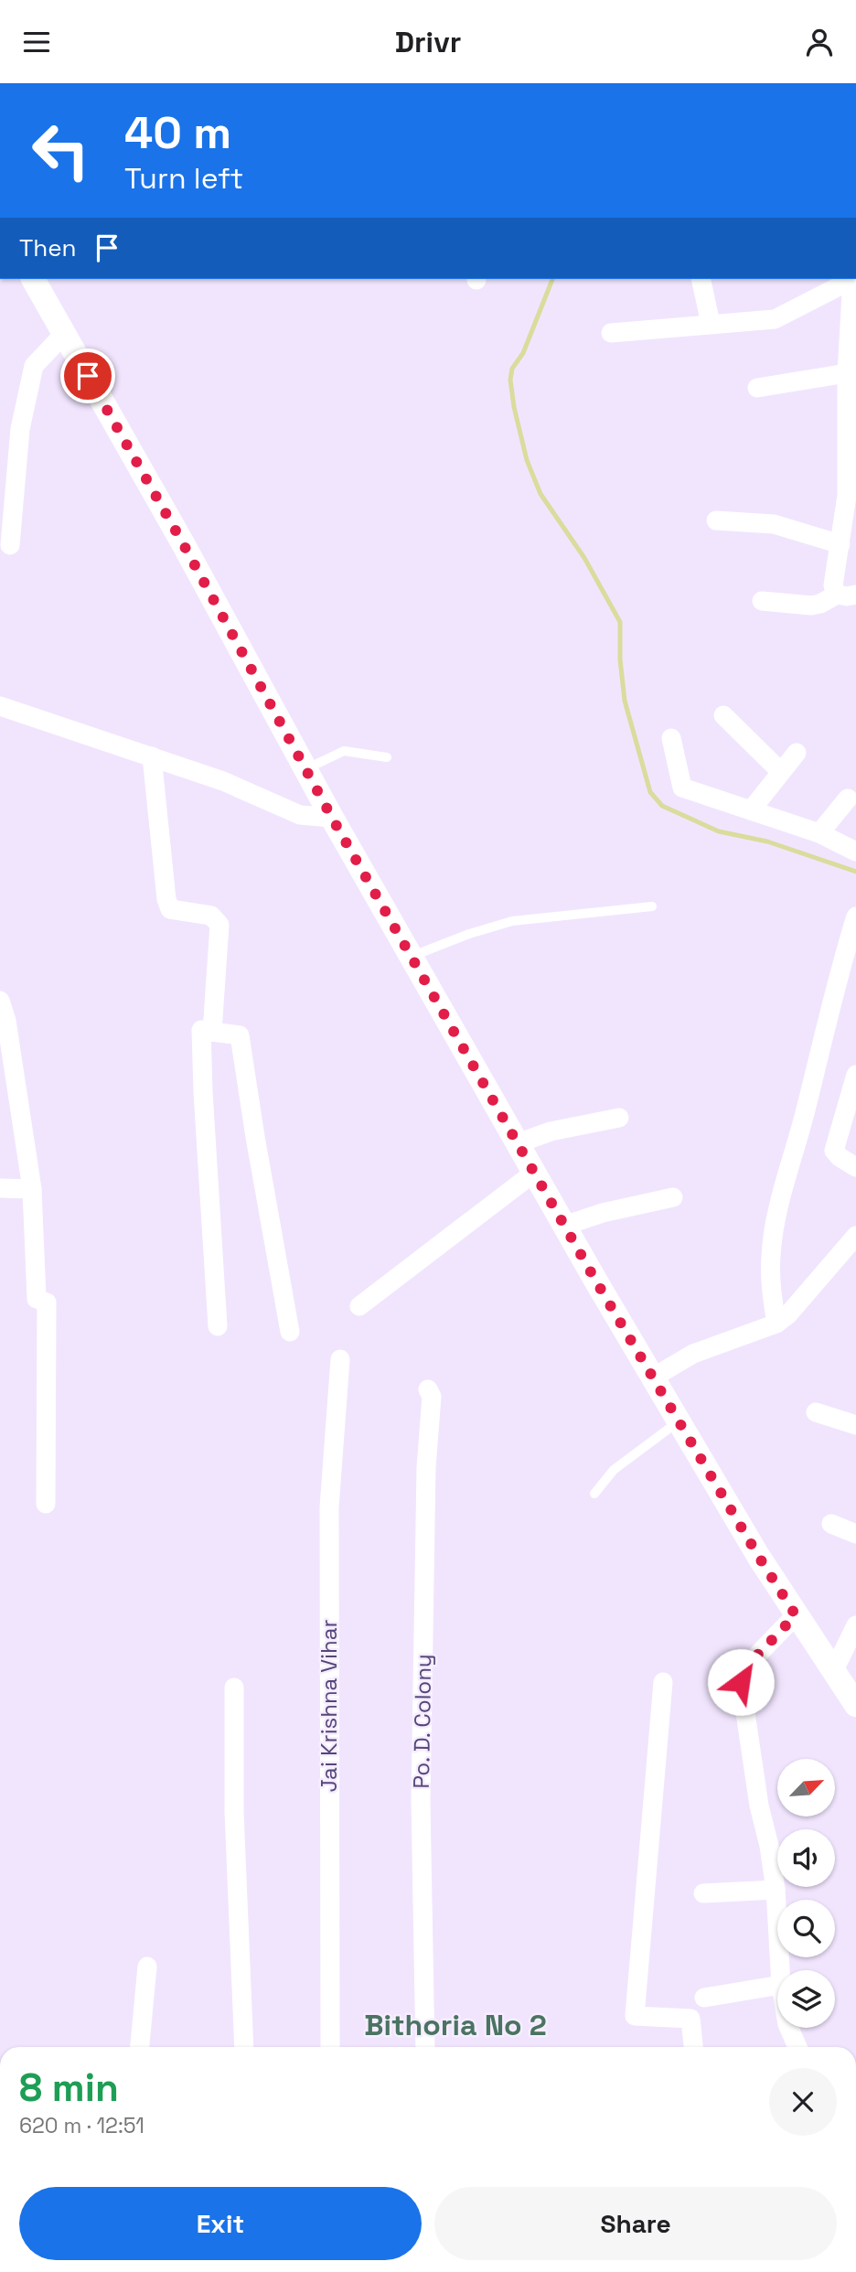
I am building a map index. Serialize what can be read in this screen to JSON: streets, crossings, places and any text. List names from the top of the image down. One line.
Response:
{"streets":{"street":["Jai Krishna Vihar","Po. D. Colony"]},"districts":["Bithoria No 2"],"north":"top right","page":{"header":"Drivr","turn":["40 m","Turn left"],"then":"Then","heading":["8 min","620 m · 12:51"],"buttons":["Exit","Share"]}}
